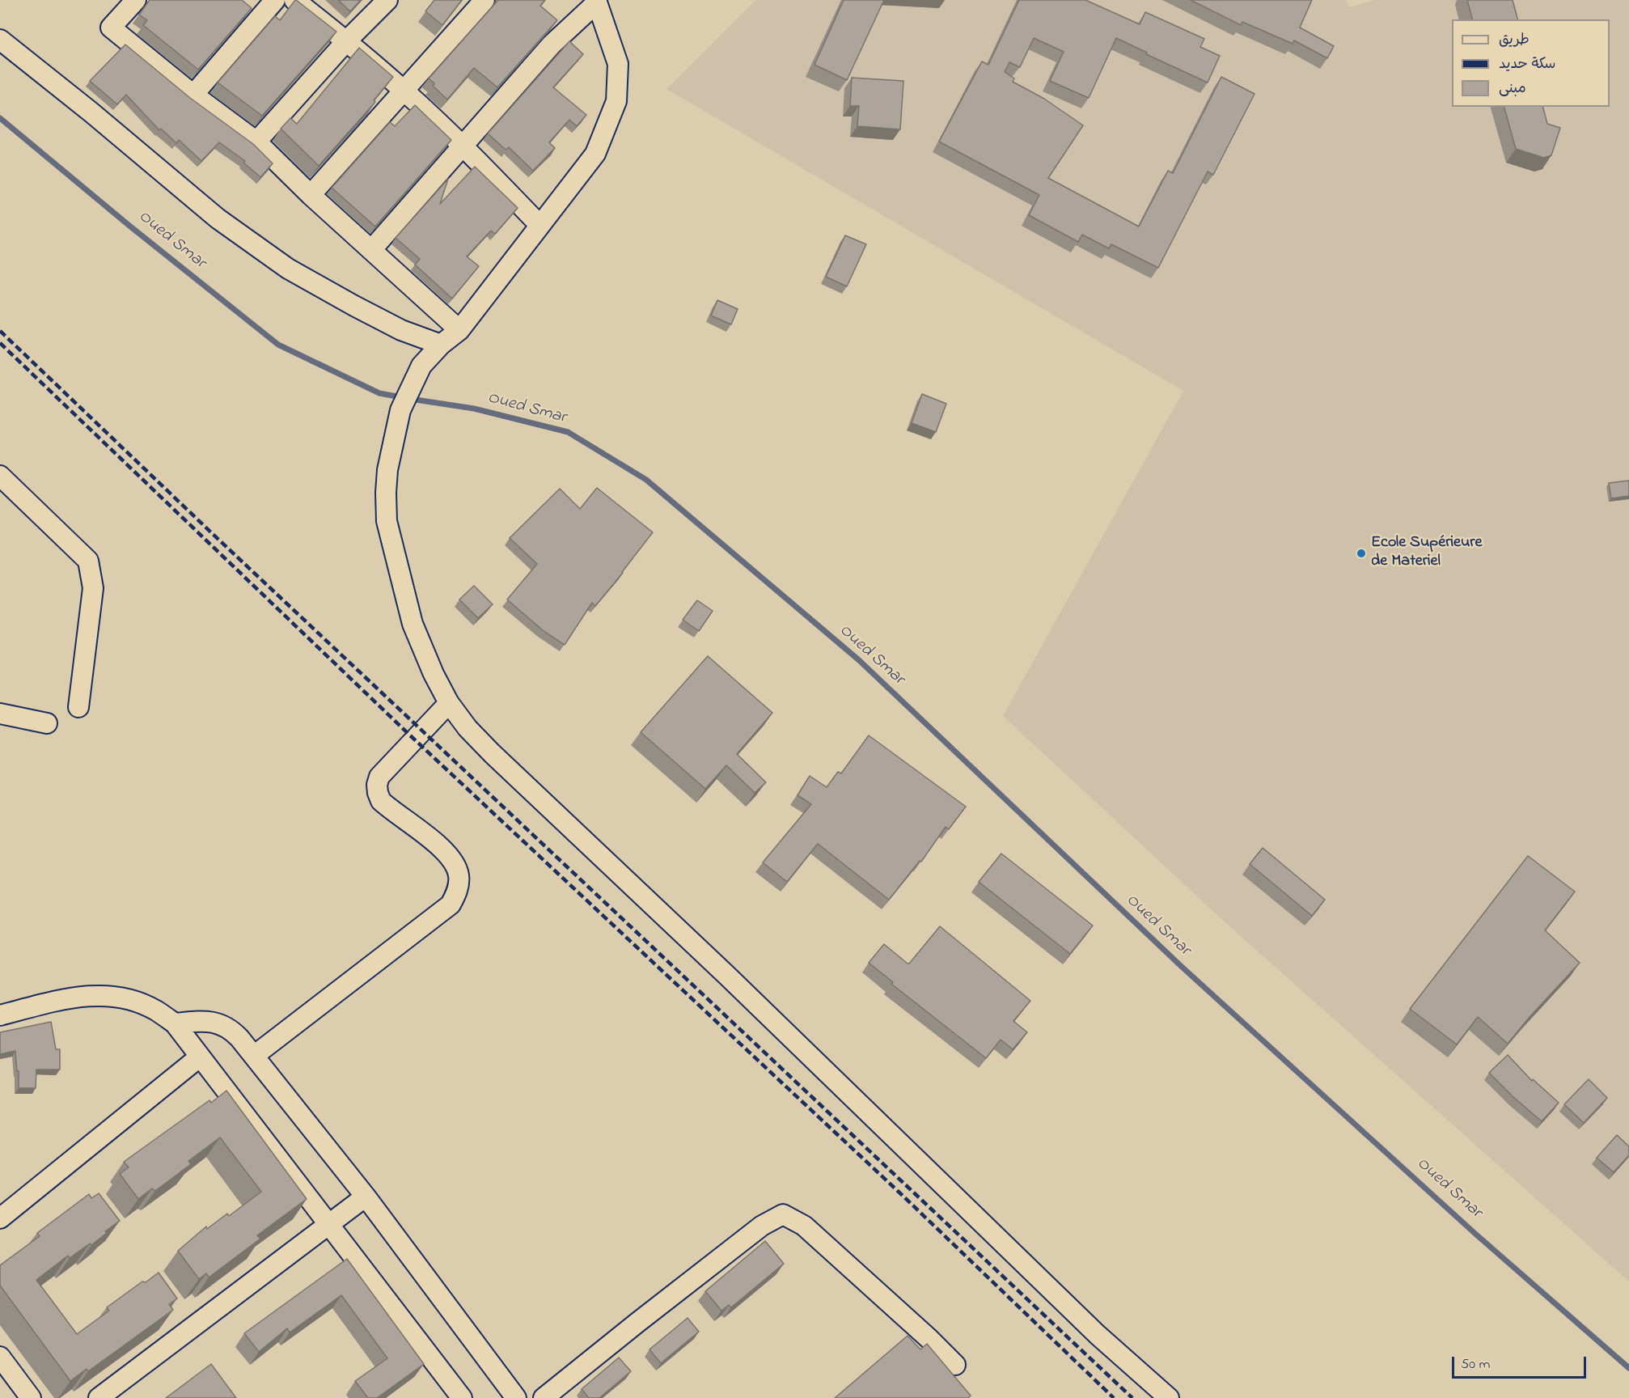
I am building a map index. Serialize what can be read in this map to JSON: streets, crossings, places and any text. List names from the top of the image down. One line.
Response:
{"water":["Oued Smar"],"places":["Ecole Supérieure de Materiel"],"legend":["طريق","سكة حديد","مبنى"],"scale_bar":"50 m"}
